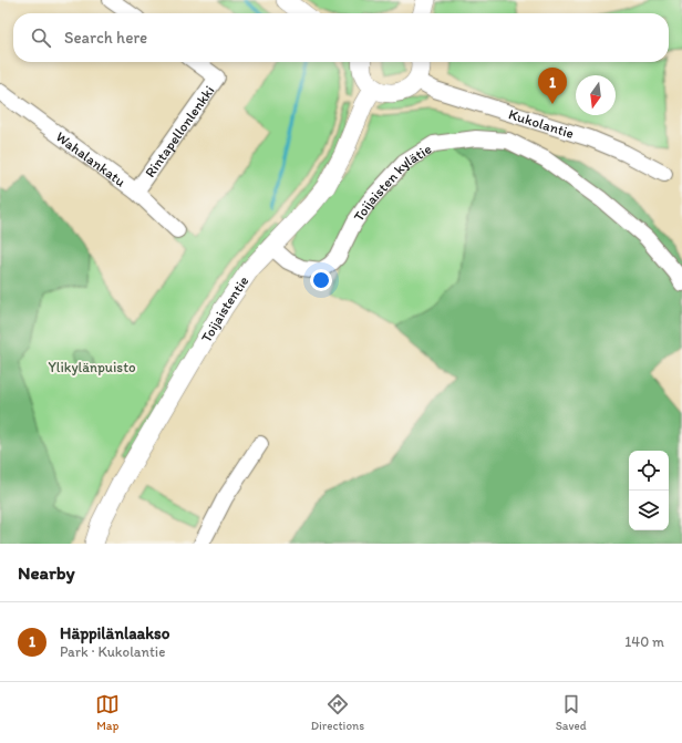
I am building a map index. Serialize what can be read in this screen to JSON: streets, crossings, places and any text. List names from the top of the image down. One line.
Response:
{"streets":{"street":["Kukolantie","Rintapellonlenkki","Wahalankatu","Toijaisten kylätie","Toijaistentie"]},"crossings":[["Rintapellonlenkki","Wahalankatu"],["Toijaisten kylätie","Toijaistentie"]],"parks":["Ylikylänpuisto"],"north":"bottom","page":{"search":"Search here","pins":"1","heading":"Nearby","list":[{"mark":"1","name":"Häppilänlaakso","note":"Park · Kukolantie","value":"140 m"}],"nav":["Map","Directions","Saved"]}}
